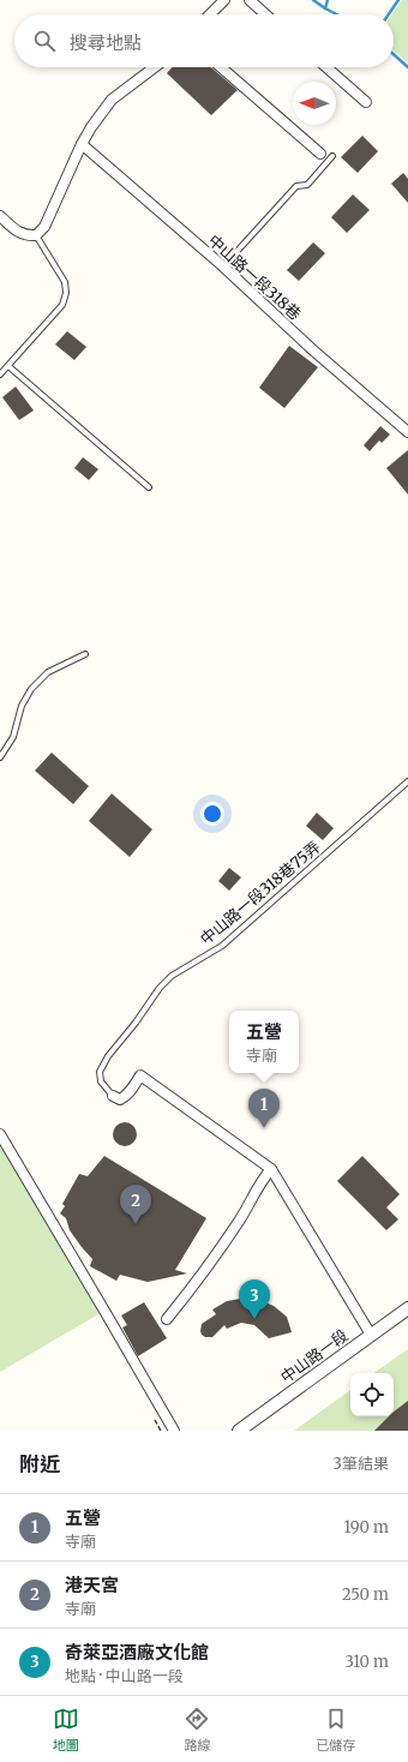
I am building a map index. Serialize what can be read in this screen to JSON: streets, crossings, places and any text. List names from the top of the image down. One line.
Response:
{"streets":{"street":["中山路一段318巷","中山路一段"],"lane":["中山路一段318巷75弄"]},"north":"left","page":{"search":"搜尋地點","popup":["五營","寺廟"],"pins":["1","2","3"],"heading":["附近","3筆結果"],"list":[{"mark":"1","name":"五營","note":"寺廟","value":"190 m"},{"mark":"2","name":"港天宮","note":"寺廟","value":"250 m"},{"mark":"3","name":"奇萊亞酒廠文化館","note":"地點 · 中山路一段","value":"310 m"}],"nav":["地圖","路線","已儲存"]}}
